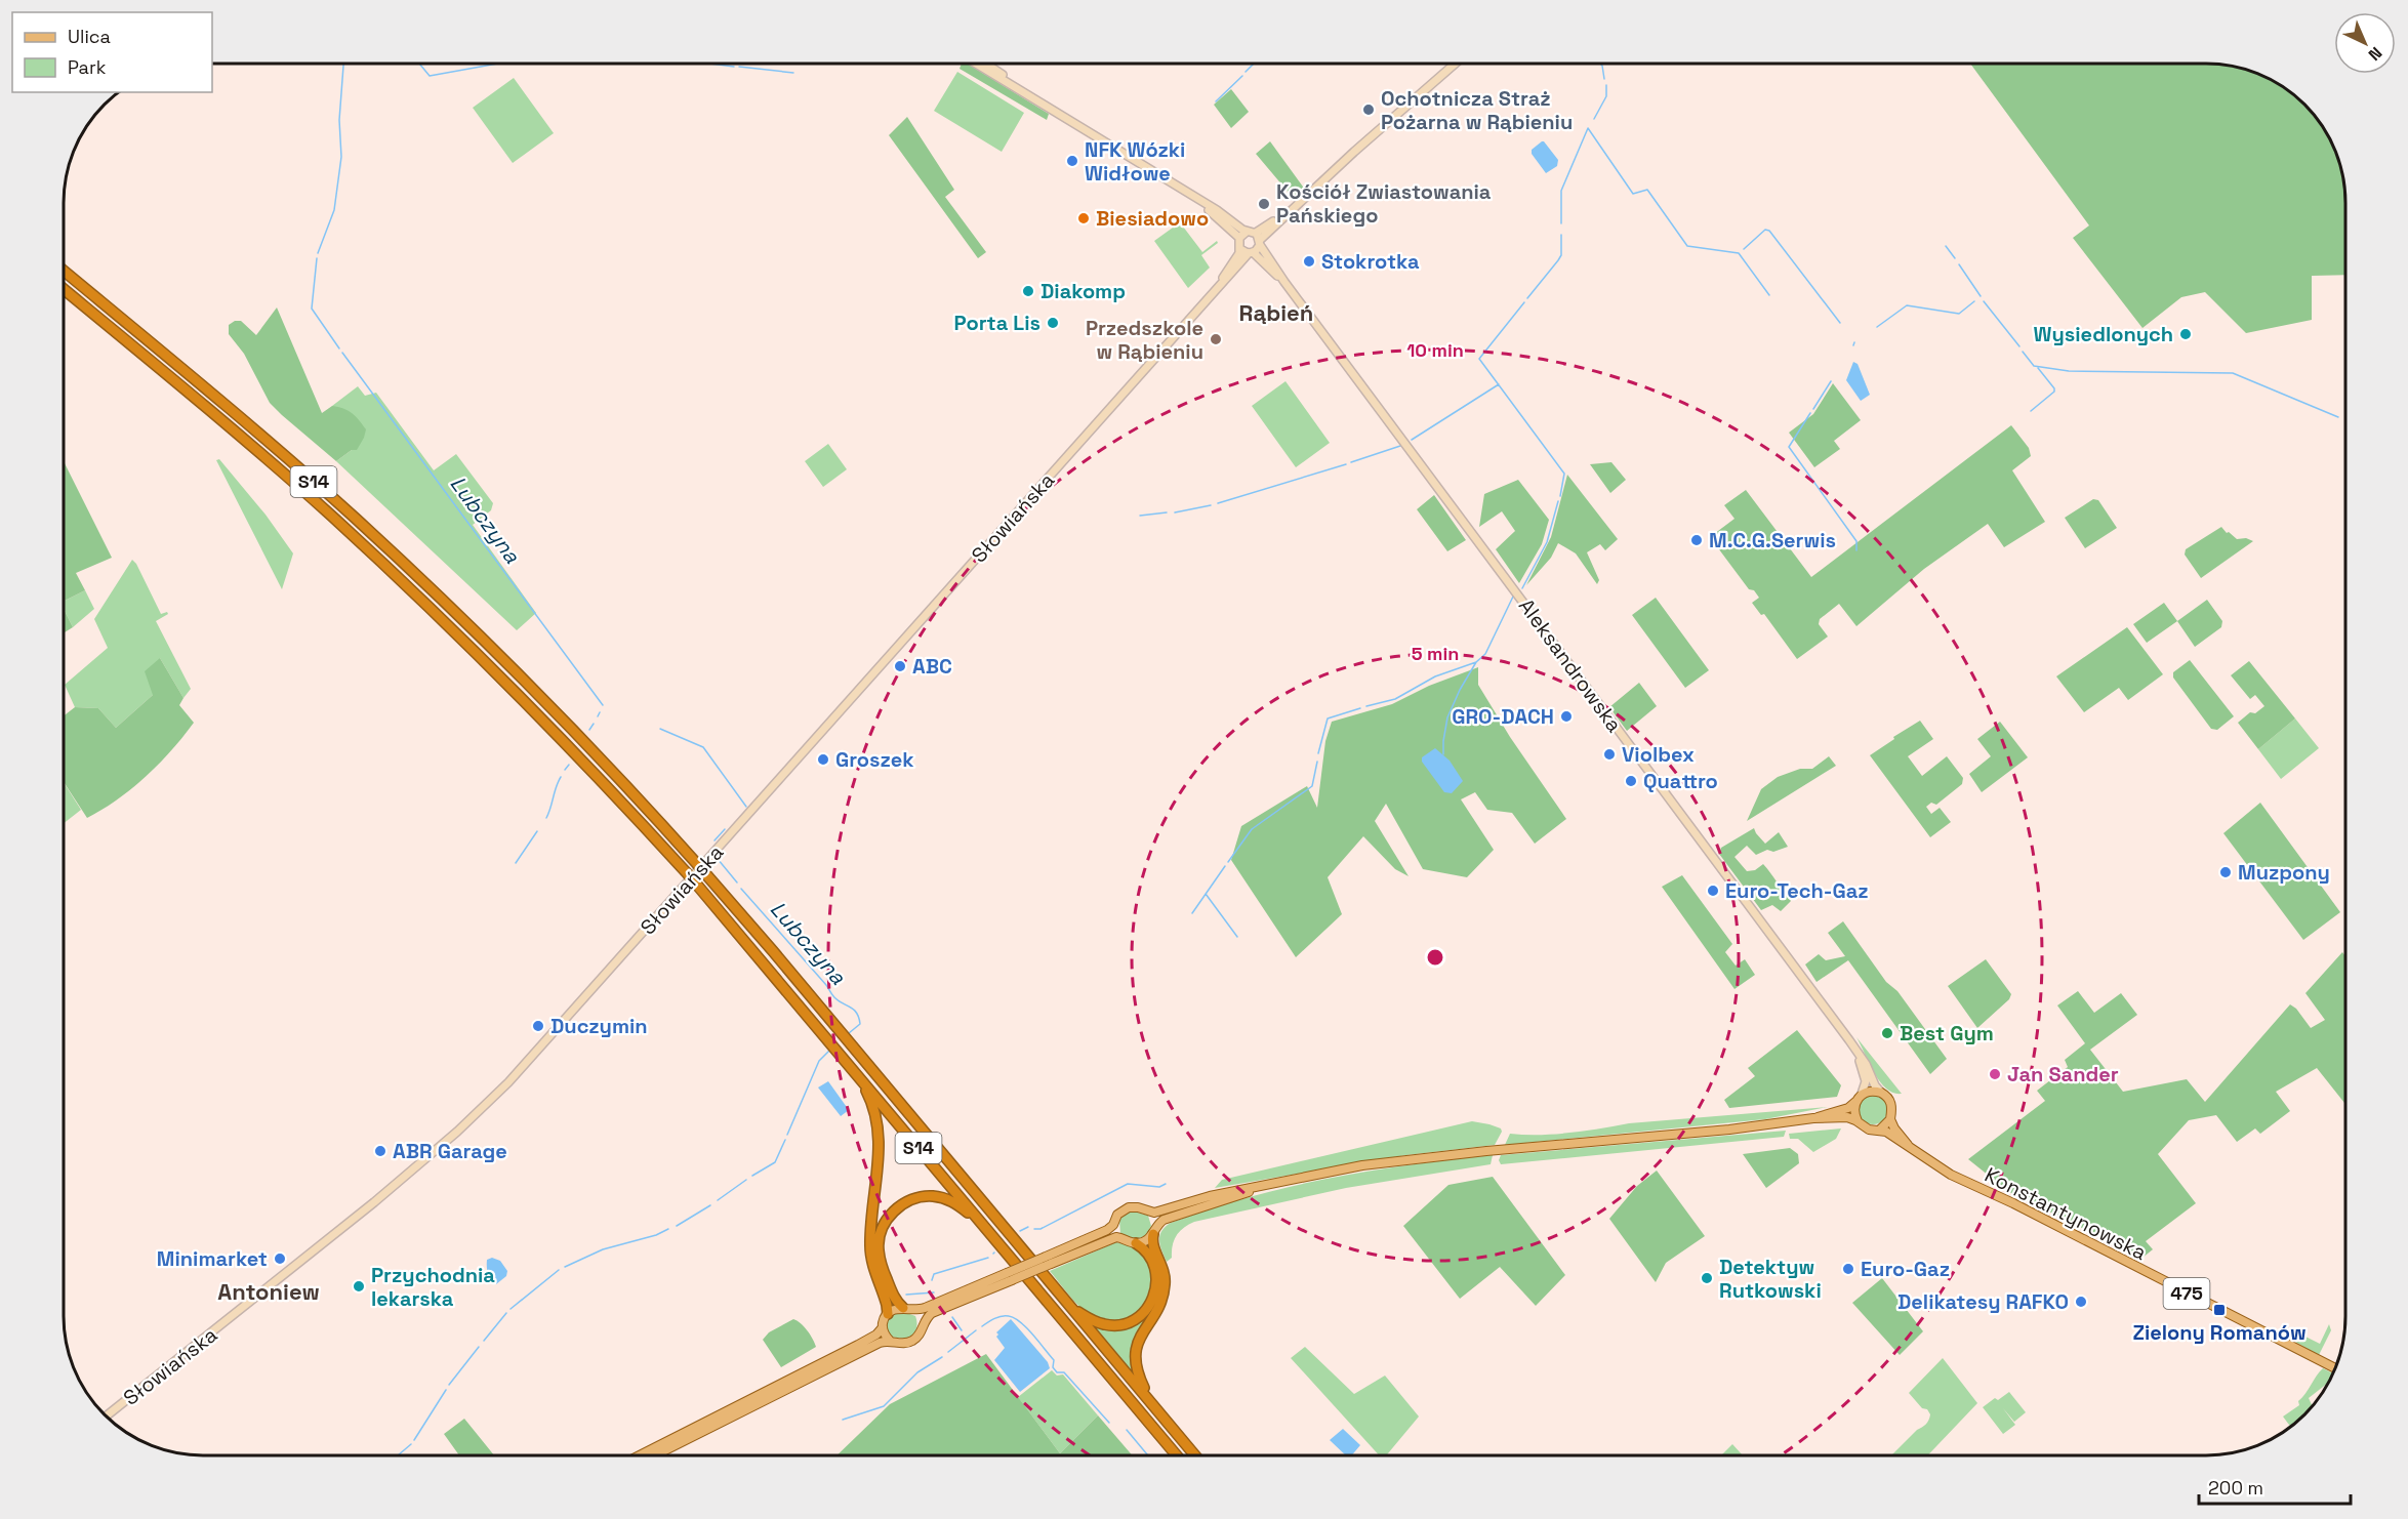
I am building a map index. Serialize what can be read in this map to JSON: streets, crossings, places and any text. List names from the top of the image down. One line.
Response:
{"streets":{"highway":["S14"],"main road":["Konstantynowska","475"],"street":["Słowiańska","Aleksandrowska"]},"crossings":[["Słowiańska","Aleksandrowska"],["Słowiańska","475"],["Aleksandrowska","Konstantynowska"],["Aleksandrowska","475"],["Konstantynowska","475"]],"districts":["Rąbień","Antoniew"],"water":["Lubczyna"],"places":{"other":["Ochotnicza Straż Pożarna w Rąbieniu","NFK Wózki Widłowe","Kościół Zwiastowania Pańskiego","Biesiadowo","Stokrotka","Diakomp","Porta Lis","Wysiedlonych","Przedszkole w Rąbieniu","M.C.G.Serwis","ABC","GRO-DACH","Violbex","Groszek","Quattro","Muzpony","Euro-Tech-Gaz","Duczymin","Best Gym","Jan Sander","ABR Garage","Minimarket","Euro-Gaz","Detektyw Rutkowski","Przychodnia lekarska","Delikatesy RAFKO"],"transit":["Zielony Romanów"]},"legend":["Ulica","Park"],"scale_bar":"200 m","north":"bottom right","rings":["10 min","5 min"]}
